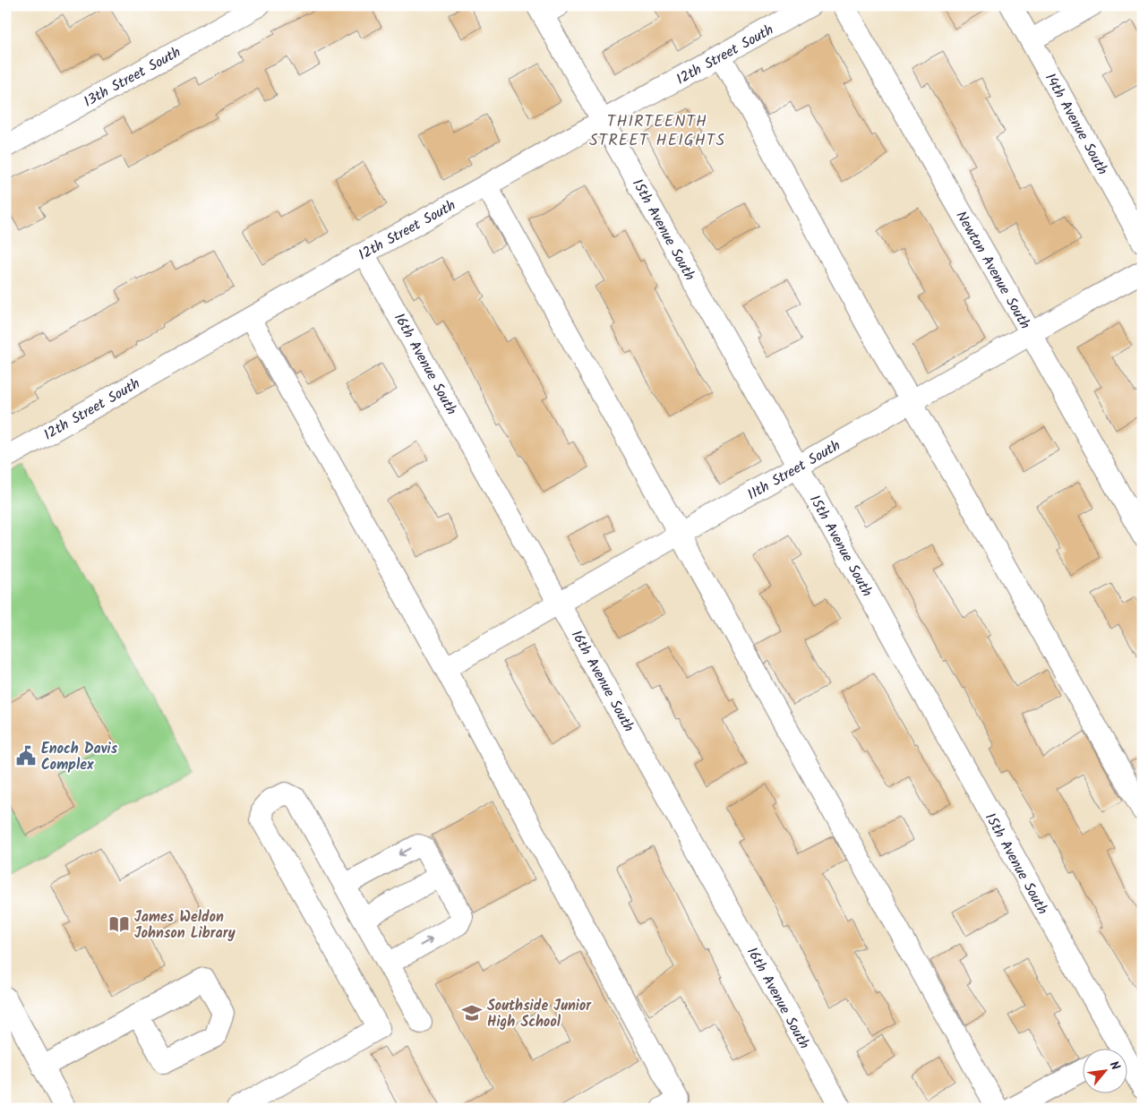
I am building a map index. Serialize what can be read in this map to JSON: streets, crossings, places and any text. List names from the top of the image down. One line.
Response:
{"streets":{"street":["12th Street South","13th Street South","14th Avenue South","15th Avenue South","Newton Avenue South","16th Avenue South","11th Street South"]},"crossings":[["12th Street South","15th Avenue South"],["12th Street South","16th Avenue South"],["15th Avenue South","11th Street South"],["Newton Avenue South","11th Street South"],["16th Avenue South","11th Street South"]],"districts":["THIRTEENTH STREET HEIGHTS"],"places":{"public building":["Enoch Davis Complex"],"library":["James Weldon Johnson Library"],"school or university":["Southside Junior High School"]},"north":"top right"}
